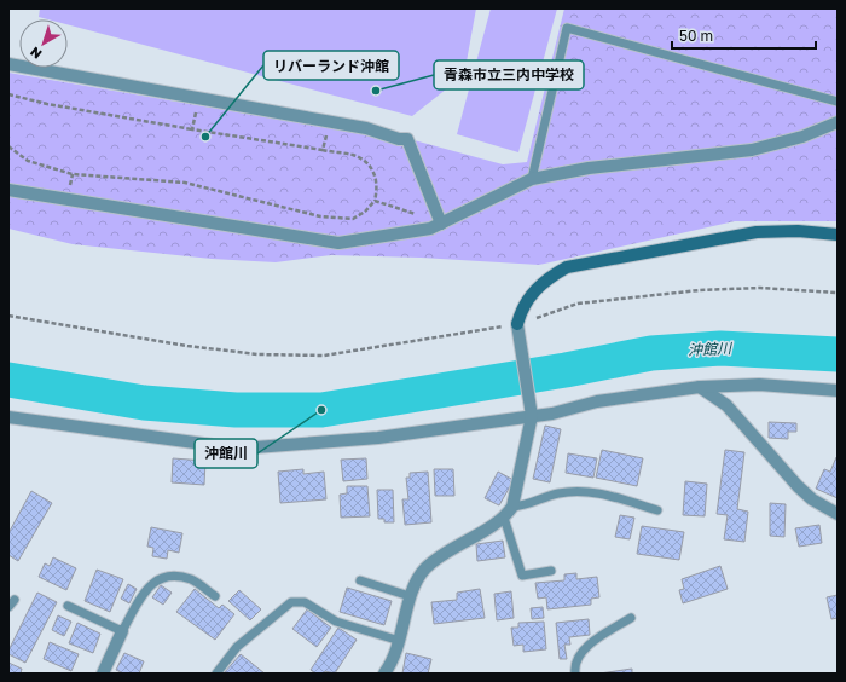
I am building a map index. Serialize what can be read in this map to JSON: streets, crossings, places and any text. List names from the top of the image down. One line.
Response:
{"water":["沖館川"],"places":["青森市立三内中学校","リバーランド沖館","沖館川"],"scale_bar":"50 m","north":"bottom left"}
